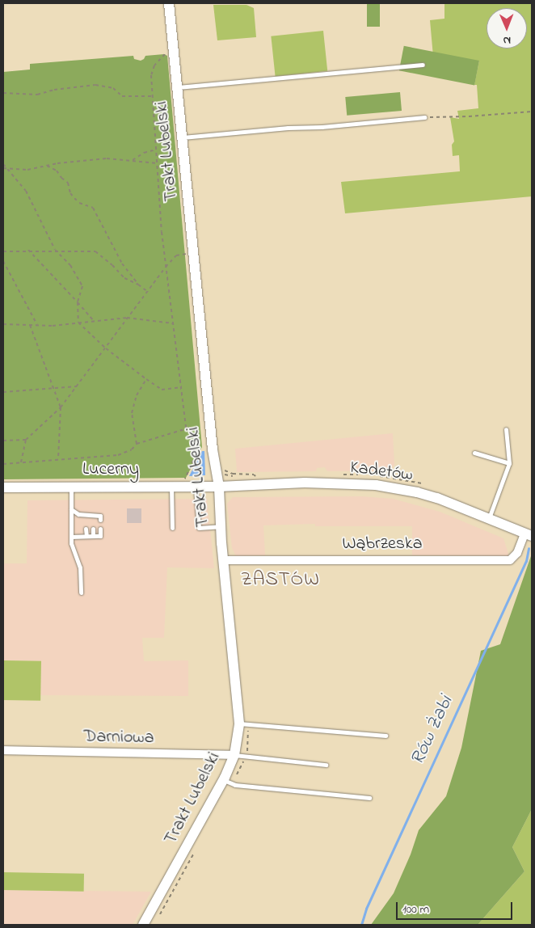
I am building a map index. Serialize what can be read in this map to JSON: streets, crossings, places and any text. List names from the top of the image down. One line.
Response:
{"streets":{"street":["Trakt Lubelski","Lucerny","Kadetów","Wąbrzeska","Darniowa"]},"crossings":[["Trakt Lubelski","Lucerny"],["Trakt Lubelski","Kadetów"],["Trakt Lubelski","Wąbrzeska"],["Trakt Lubelski","Darniowa"],["Lucerny","Kadetów"],["Kadetów","Wąbrzeska"]],"districts":["ZASTÓW"],"water":["Rów Żabi"],"scale_bar":"100 m","north":"bottom"}
